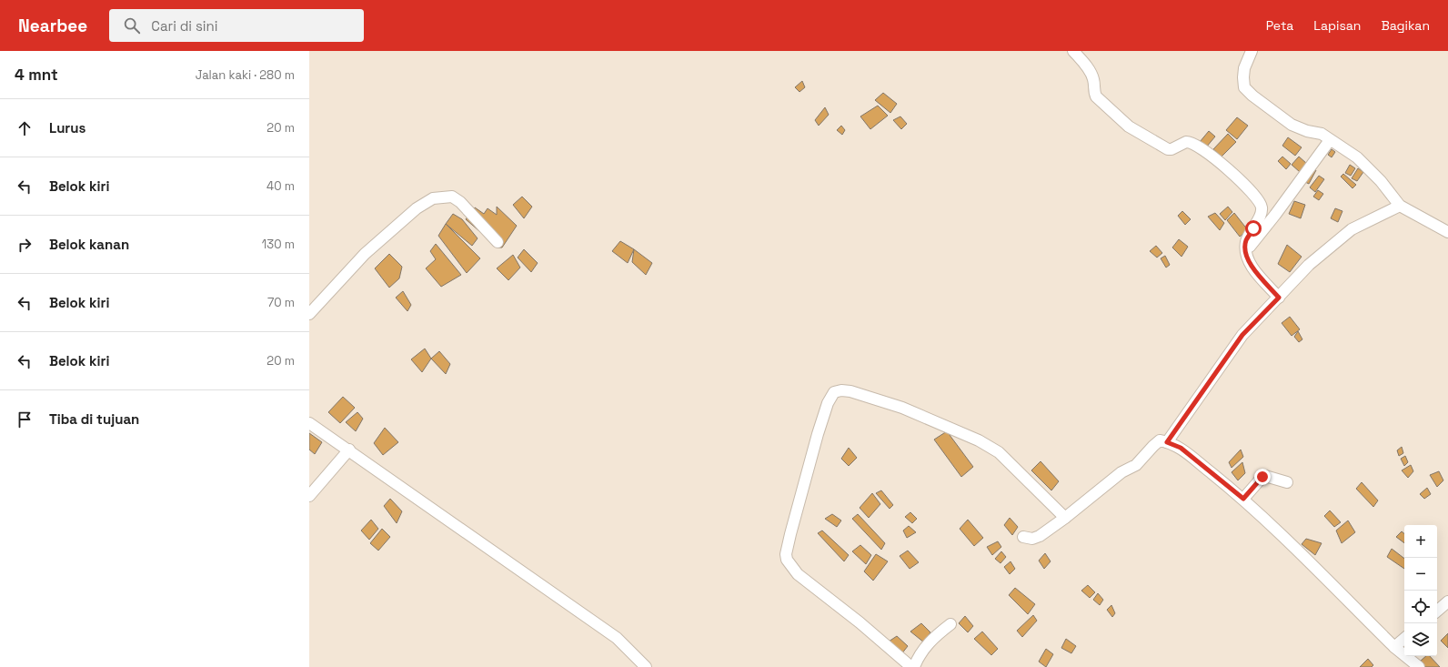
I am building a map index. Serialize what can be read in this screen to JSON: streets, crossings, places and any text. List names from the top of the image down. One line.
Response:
{"page":{"header":"Nearbee","search":"Cari di sini","nav":["Peta","Lapisan","Bagikan"],"heading":["4 mnt","Jalan kaki · 280 m"],"list":[["Lurus","20 m"],["Belok kiri","40 m"],["Belok kanan","130 m"],["Belok kiri","70 m"],["Belok kiri","20 m"],"Tiba di tujuan"],"map_buttons":["+","−"]}}
